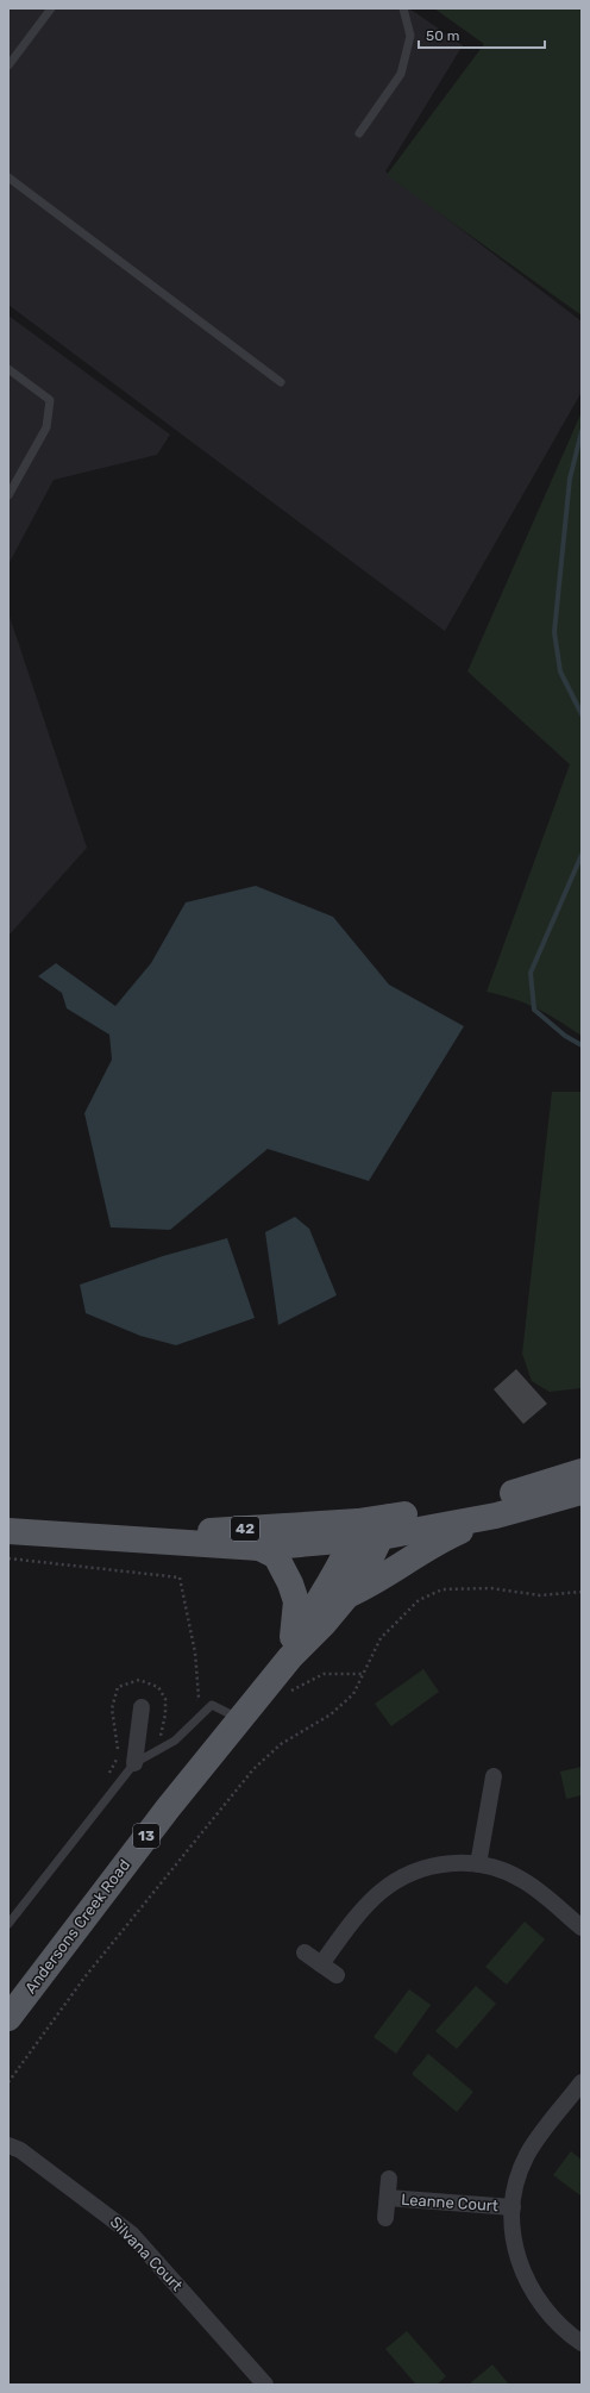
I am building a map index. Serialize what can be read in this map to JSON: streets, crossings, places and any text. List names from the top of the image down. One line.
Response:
{"streets":{"main road":["42","13","Andersons Creek Road"],"street":["Leanne Court","Silvana Court"]},"crossings":[["42","Andersons Creek Road"]],"scale_bar":"50 m"}
